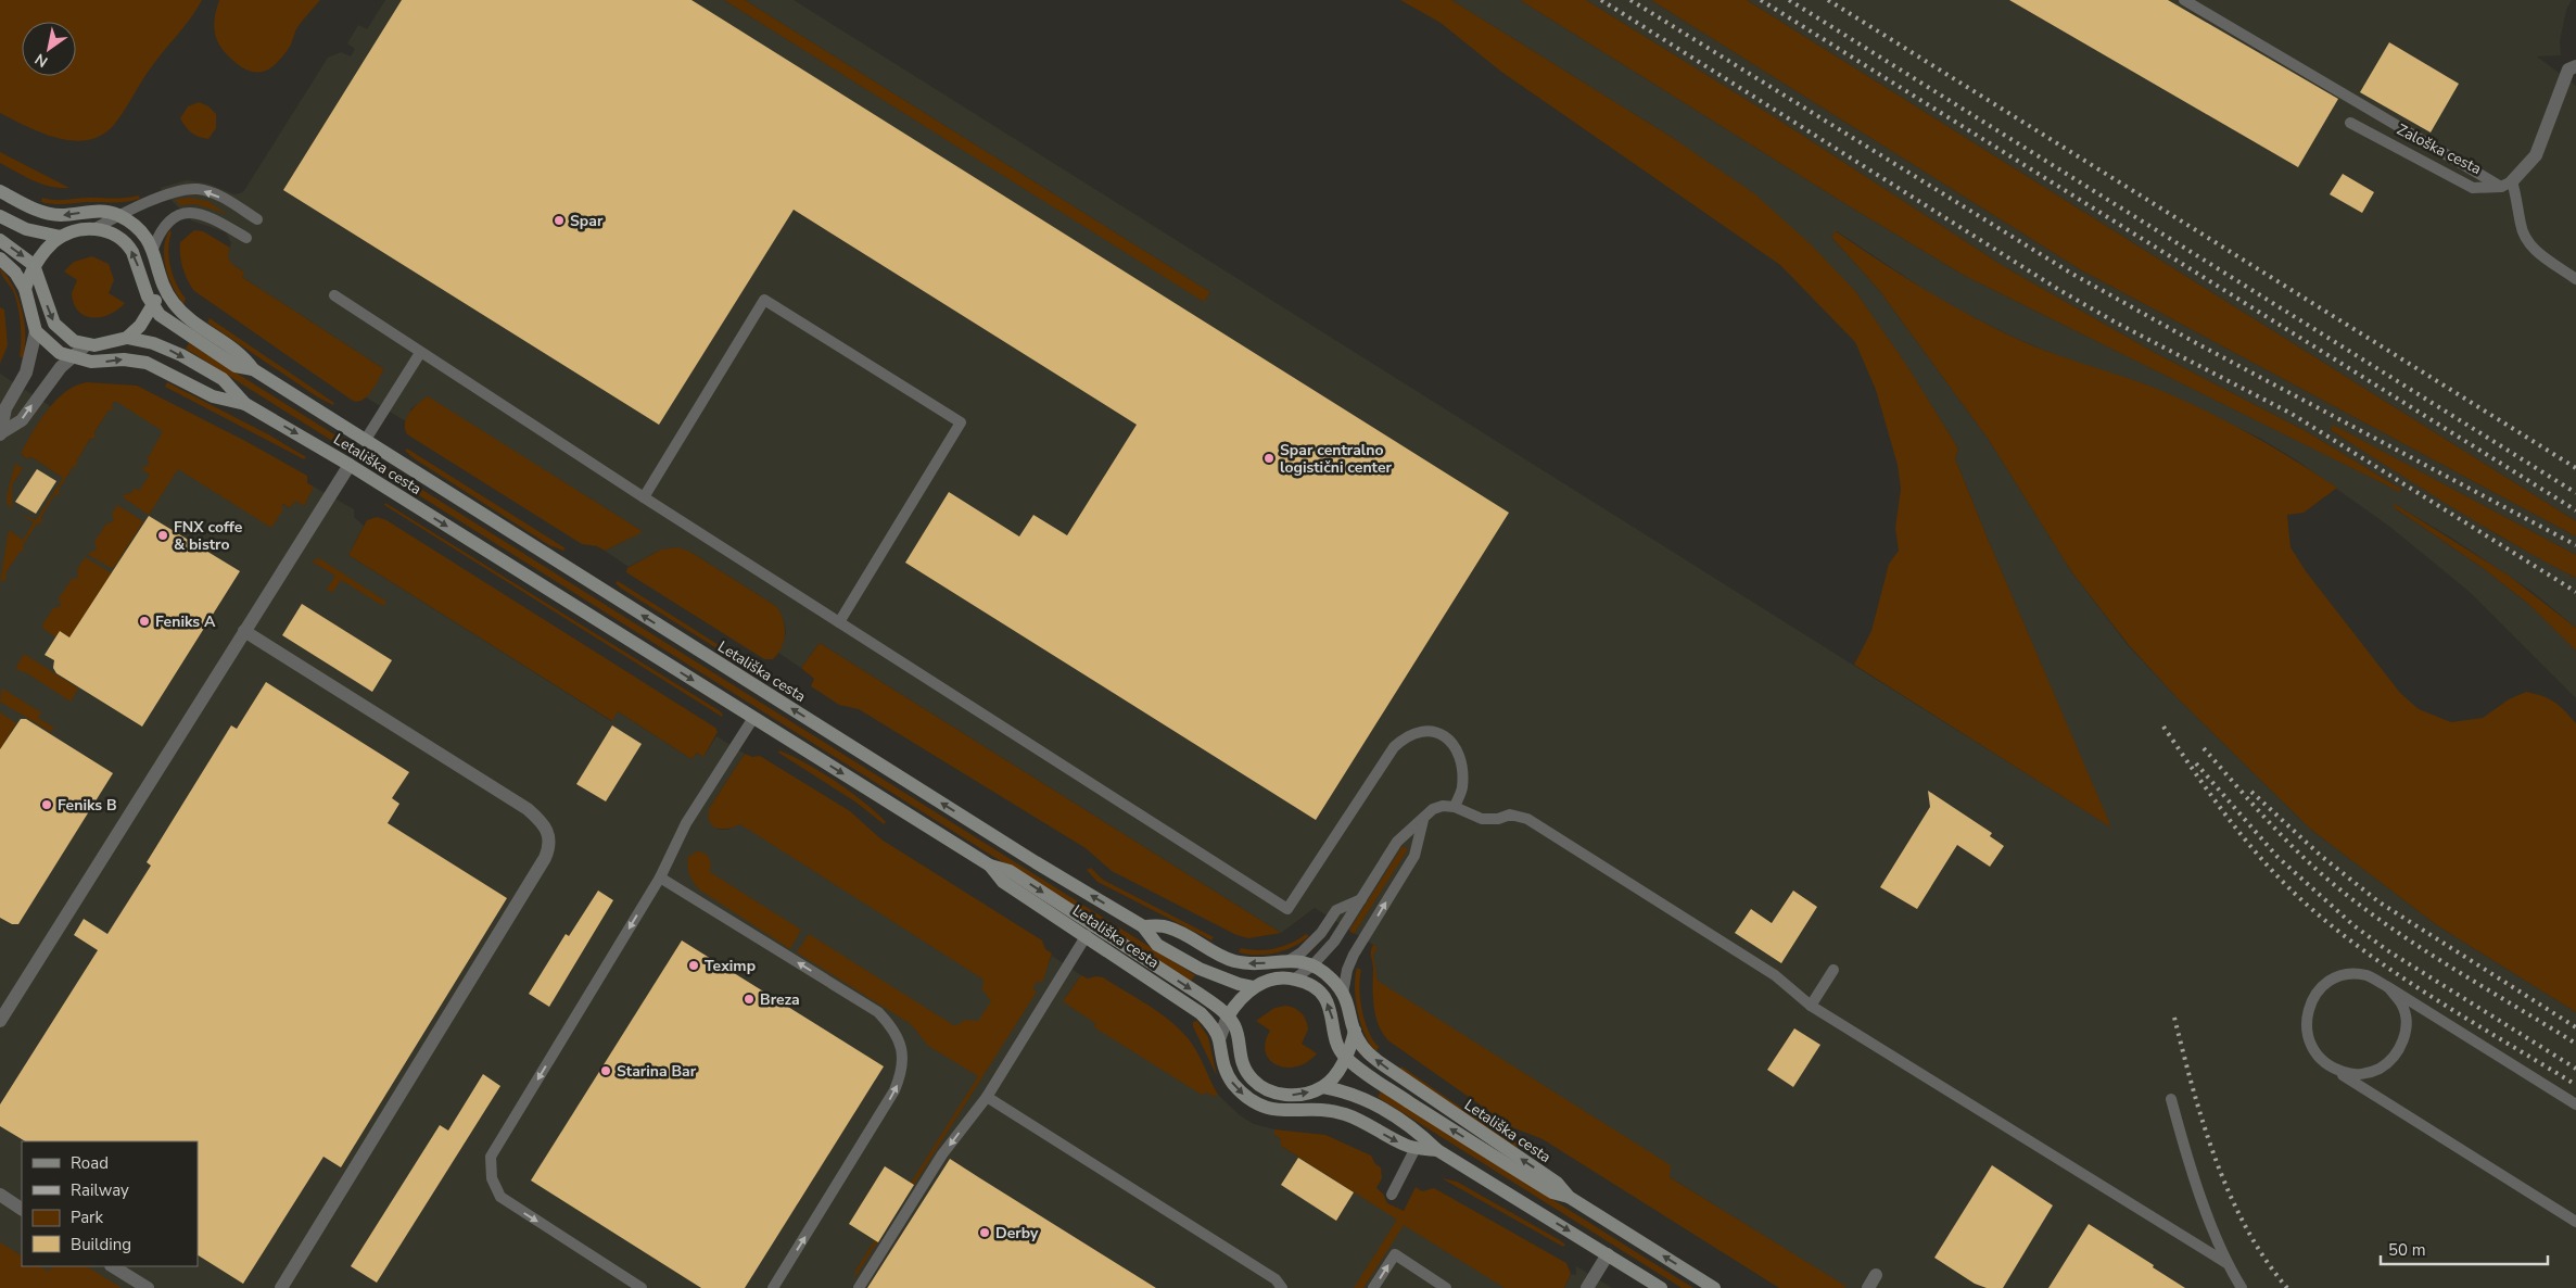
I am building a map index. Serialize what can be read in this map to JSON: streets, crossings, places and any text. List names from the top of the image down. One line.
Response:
{"streets":{"main road":["Letališka cesta"],"lane":["Zaloška cesta"]},"places":["Spar","Spar centralno logistični center","FNX coffe & bistro","Feniks A","Feniks B","Teximp","Breza","Starina Bar","Derby"],"legend":["Road","Railway","Park","Building"],"scale_bar":"50 m","north":"bottom left"}
